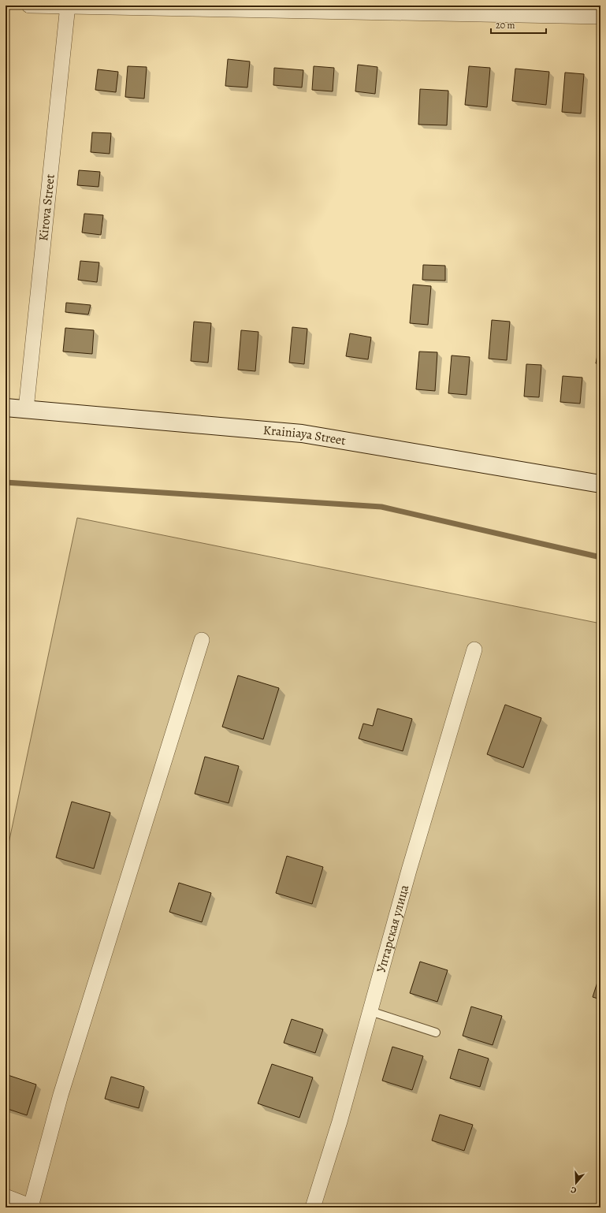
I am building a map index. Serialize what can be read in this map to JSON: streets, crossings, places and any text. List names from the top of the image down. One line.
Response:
{"streets":{"main road":["Krainiaya Street"],"street":["Kirova Street","Уптарская улица"]},"crossings":[["Kirova Street","Krainiaya Street"]],"scale_bar":"20 m","north":"bottom"}
